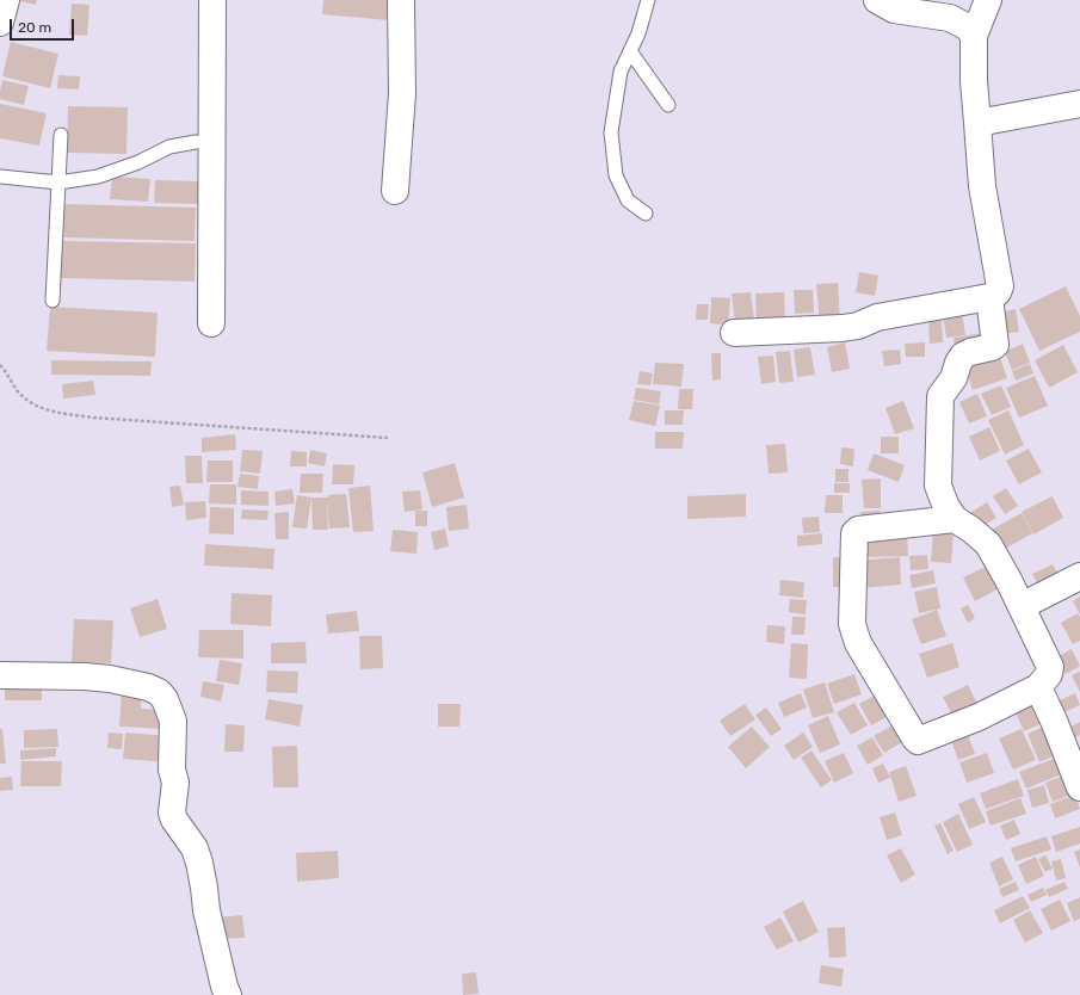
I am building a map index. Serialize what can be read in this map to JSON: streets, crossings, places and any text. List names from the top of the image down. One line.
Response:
{"scale_bar":"20 m"}
